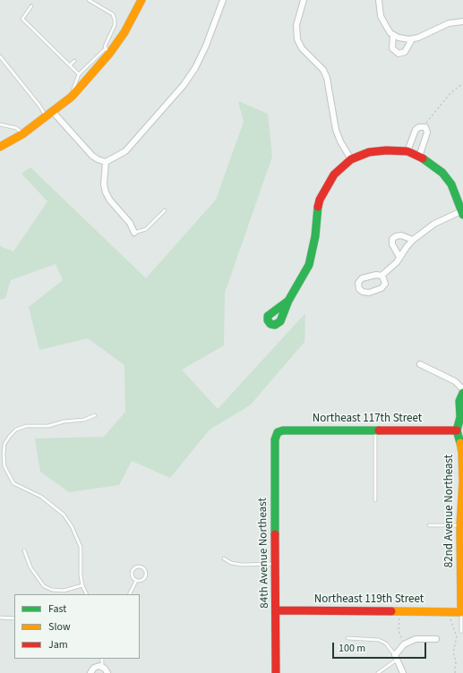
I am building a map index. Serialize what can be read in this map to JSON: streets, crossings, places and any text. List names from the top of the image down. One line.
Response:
{"streets":{"street":["Northeast 117th Street","82nd Avenue Northeast","84th Avenue Northeast","Northeast 119th Street"]},"crossings":[["Northeast 117th Street","82nd Avenue Northeast"],["Northeast 117th Street","84th Avenue Northeast"],["82nd Avenue Northeast","Northeast 119th Street"],["84th Avenue Northeast","Northeast 119th Street"]],"legend":["Fast","Slow","Jam"],"scale_bar":"100 m"}
